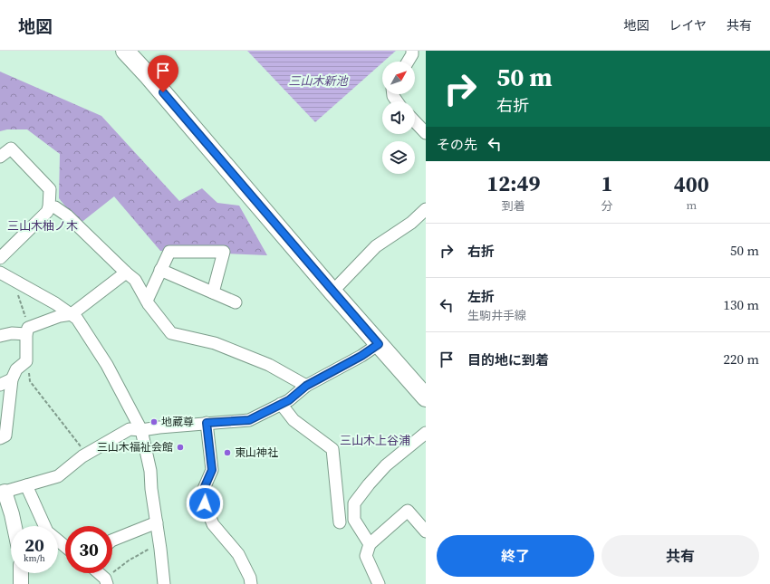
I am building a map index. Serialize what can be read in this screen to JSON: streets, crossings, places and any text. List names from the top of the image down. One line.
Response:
{"districts":["三山木柚ノ木","三山木上谷浦"],"water":["三山木新池"],"places":["地蔵尊","三山木福祉会館","東山神社"],"north":"top right","page":{"header":"地図","nav":["地図","レイヤ","共有"],"turn":["50 m","右折"],"then":"その先","eta":["12:49","到着","1","分","400","m"],"list":[{"name":"右折","value":"50 m"},{"name":"左折","note":"生駒井手線","value":"130 m"},{"name":"目的地に到着","value":"220 m"}],"speed":"20 km/h","limit":"30","buttons":["終了","共有"]}}
